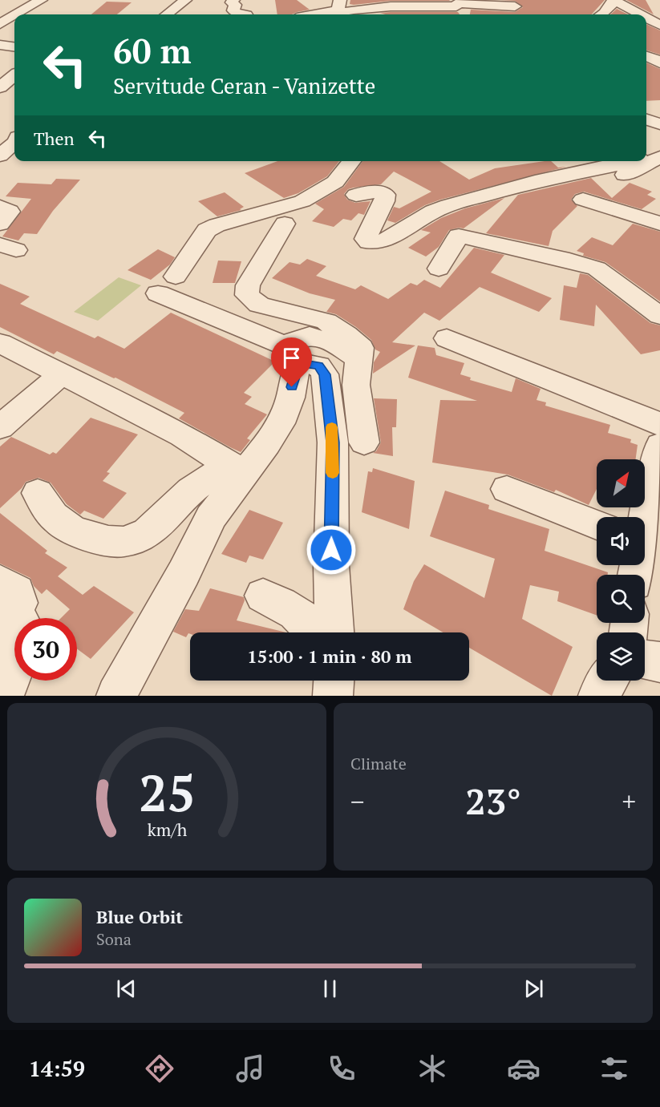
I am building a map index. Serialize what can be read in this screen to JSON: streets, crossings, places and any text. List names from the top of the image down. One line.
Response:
{"north":"top right","page":{"turn":["60 m","Servitude Ceran - Vanizette"],"then":"Then","limit":"30","trip":"15:00 · 1 min · 80 m","tile":"Climate","heat":["−","23°","+"],"song":["Blue Orbit","Sona"],"tabs":"14:59","gauge":["25","km/h"]}}
